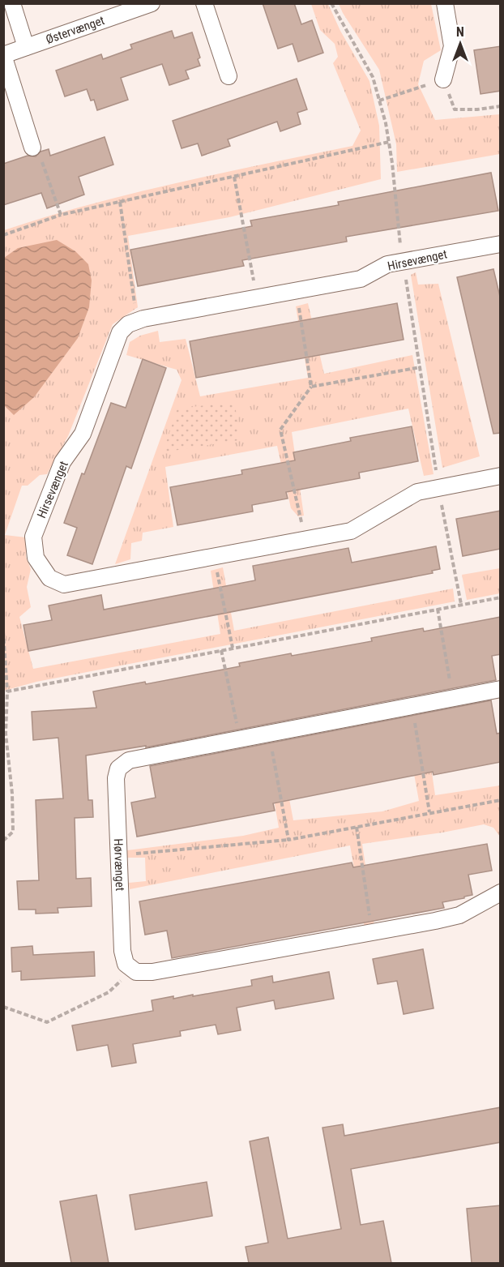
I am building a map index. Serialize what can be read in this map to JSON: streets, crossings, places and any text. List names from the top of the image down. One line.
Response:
{"streets":{"street":["Østervænget","Hirsevænget","Hørvænget"]},"north":"top"}
